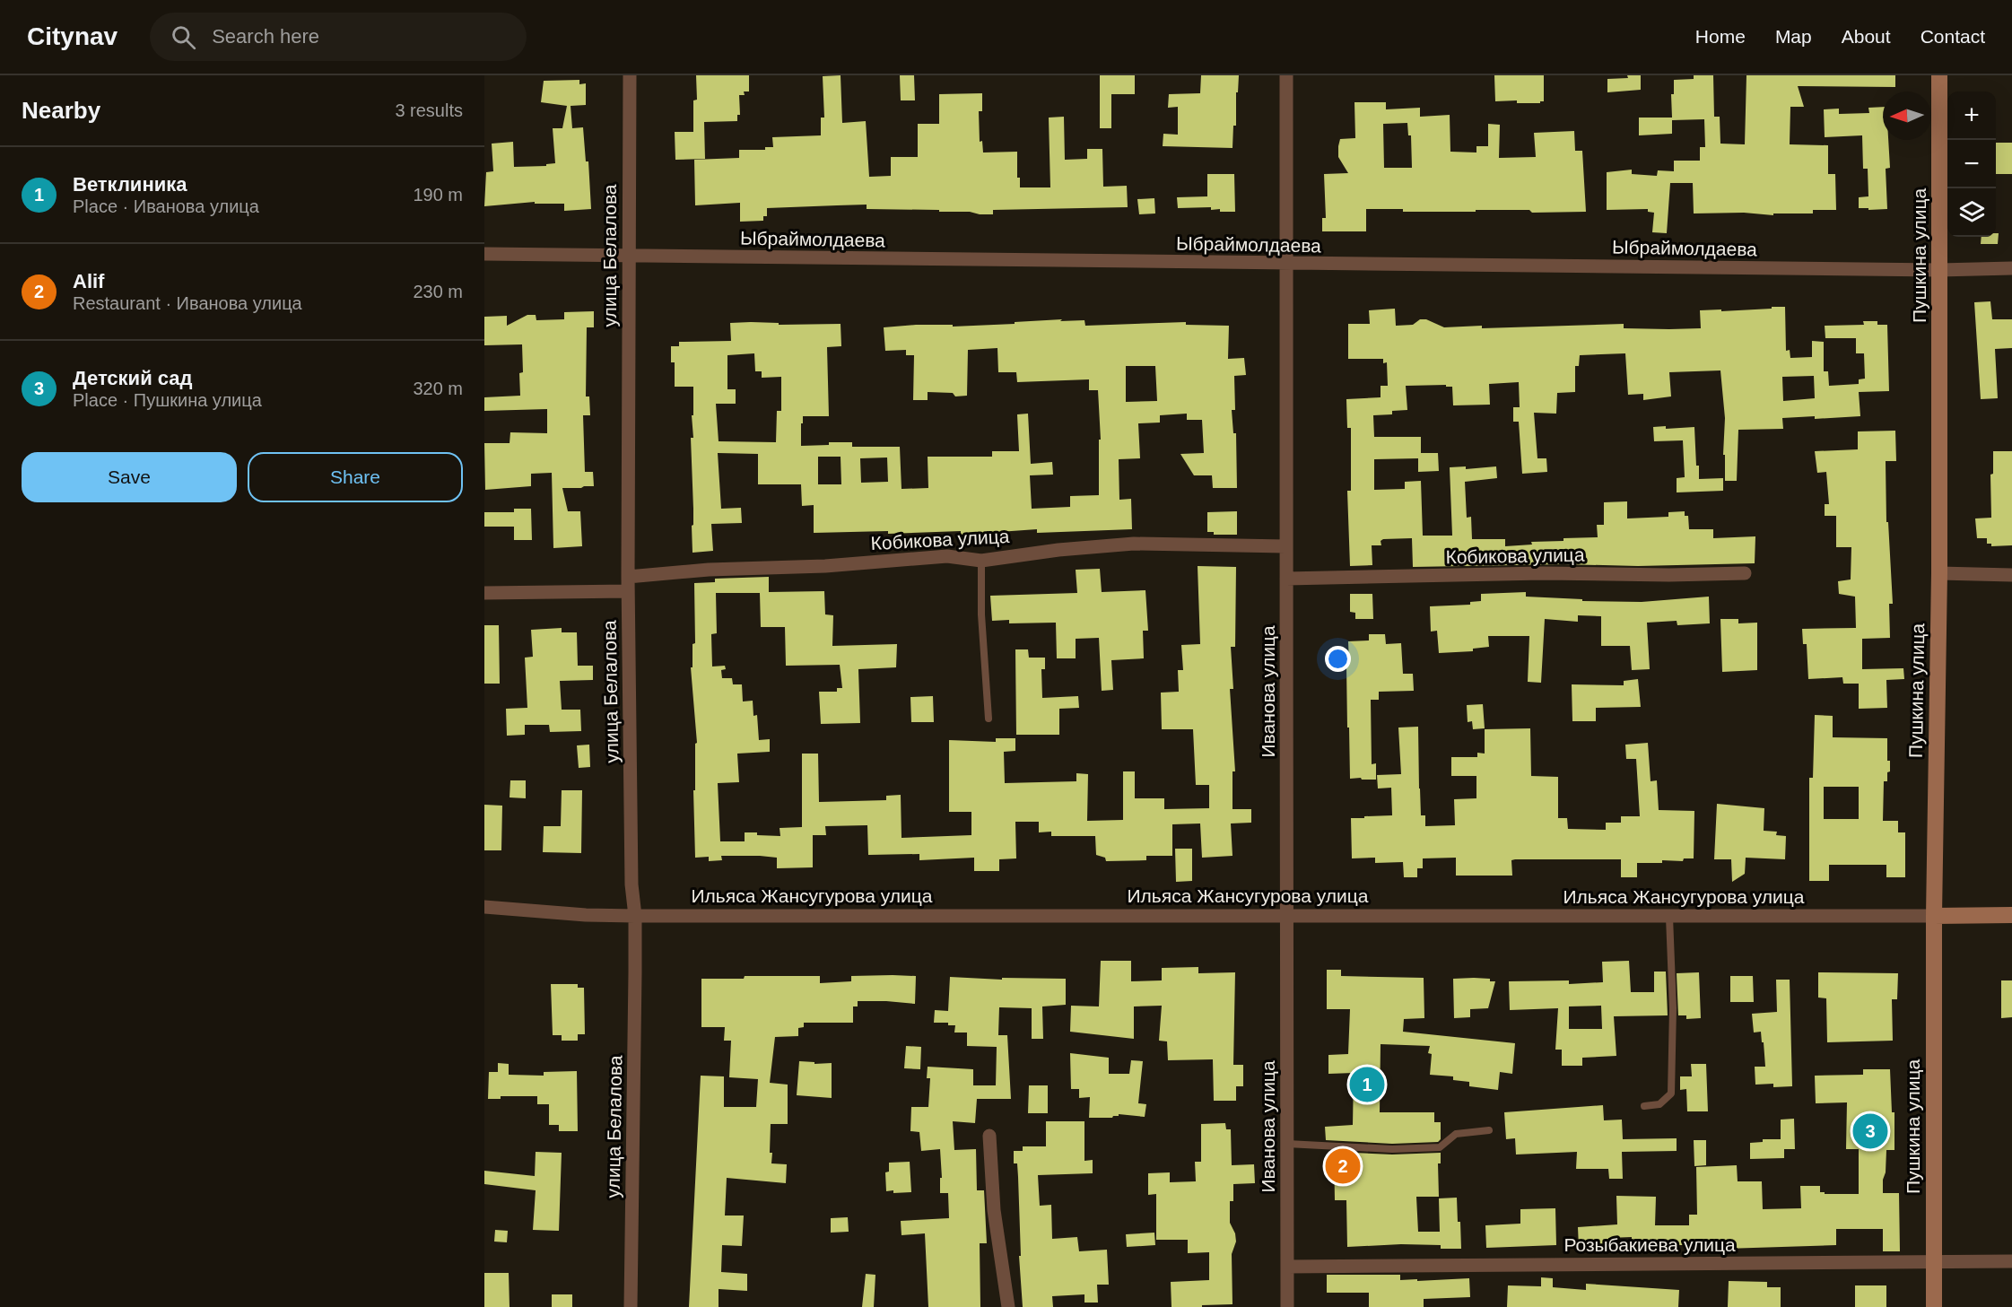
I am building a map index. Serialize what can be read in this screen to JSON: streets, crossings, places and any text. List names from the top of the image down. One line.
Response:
{"streets":{"street":["Ыбраймолдаева","улица Белалова","Пушкина улица","Кобикова улица","Иванова улица","Ильяса Жансугурова улица","Розыбакиева улица"]},"crossings":[["Ыбраймолдаева","улица Белалова"],["Ыбраймолдаева","Пушкина улица"],["Ыбраймолдаева","Иванова улица"],["улица Белалова","Кобикова улица"],["улица Белалова","Ильяса Жансугурова улица"],["Пушкина улица","Ильяса Жансугурова улица"],["Пушкина улица","Розыбакиева улица"],["Кобикова улица","Иванова улица"],["Иванова улица","Ильяса Жансугурова улица"],["Иванова улица","Розыбакиева улица"]],"north":"left","page":{"header":"Citynav","search":"Search here","nav":["Home","Map","About","Contact"],"heading":["Nearby","3 results"],"map_buttons":["+","−"],"list":[{"mark":"1","name":"Ветклиника","note":"Place · Иванова улица","value":"190 m"},{"mark":"2","name":"Alif","note":"Restaurant · Иванова улица","value":"230 m"},{"mark":"3","name":"Детский сад","note":"Place · Пушкина улица","value":"320 m"}],"buttons":["Save","Share"],"pins":["1","3","2"]}}
